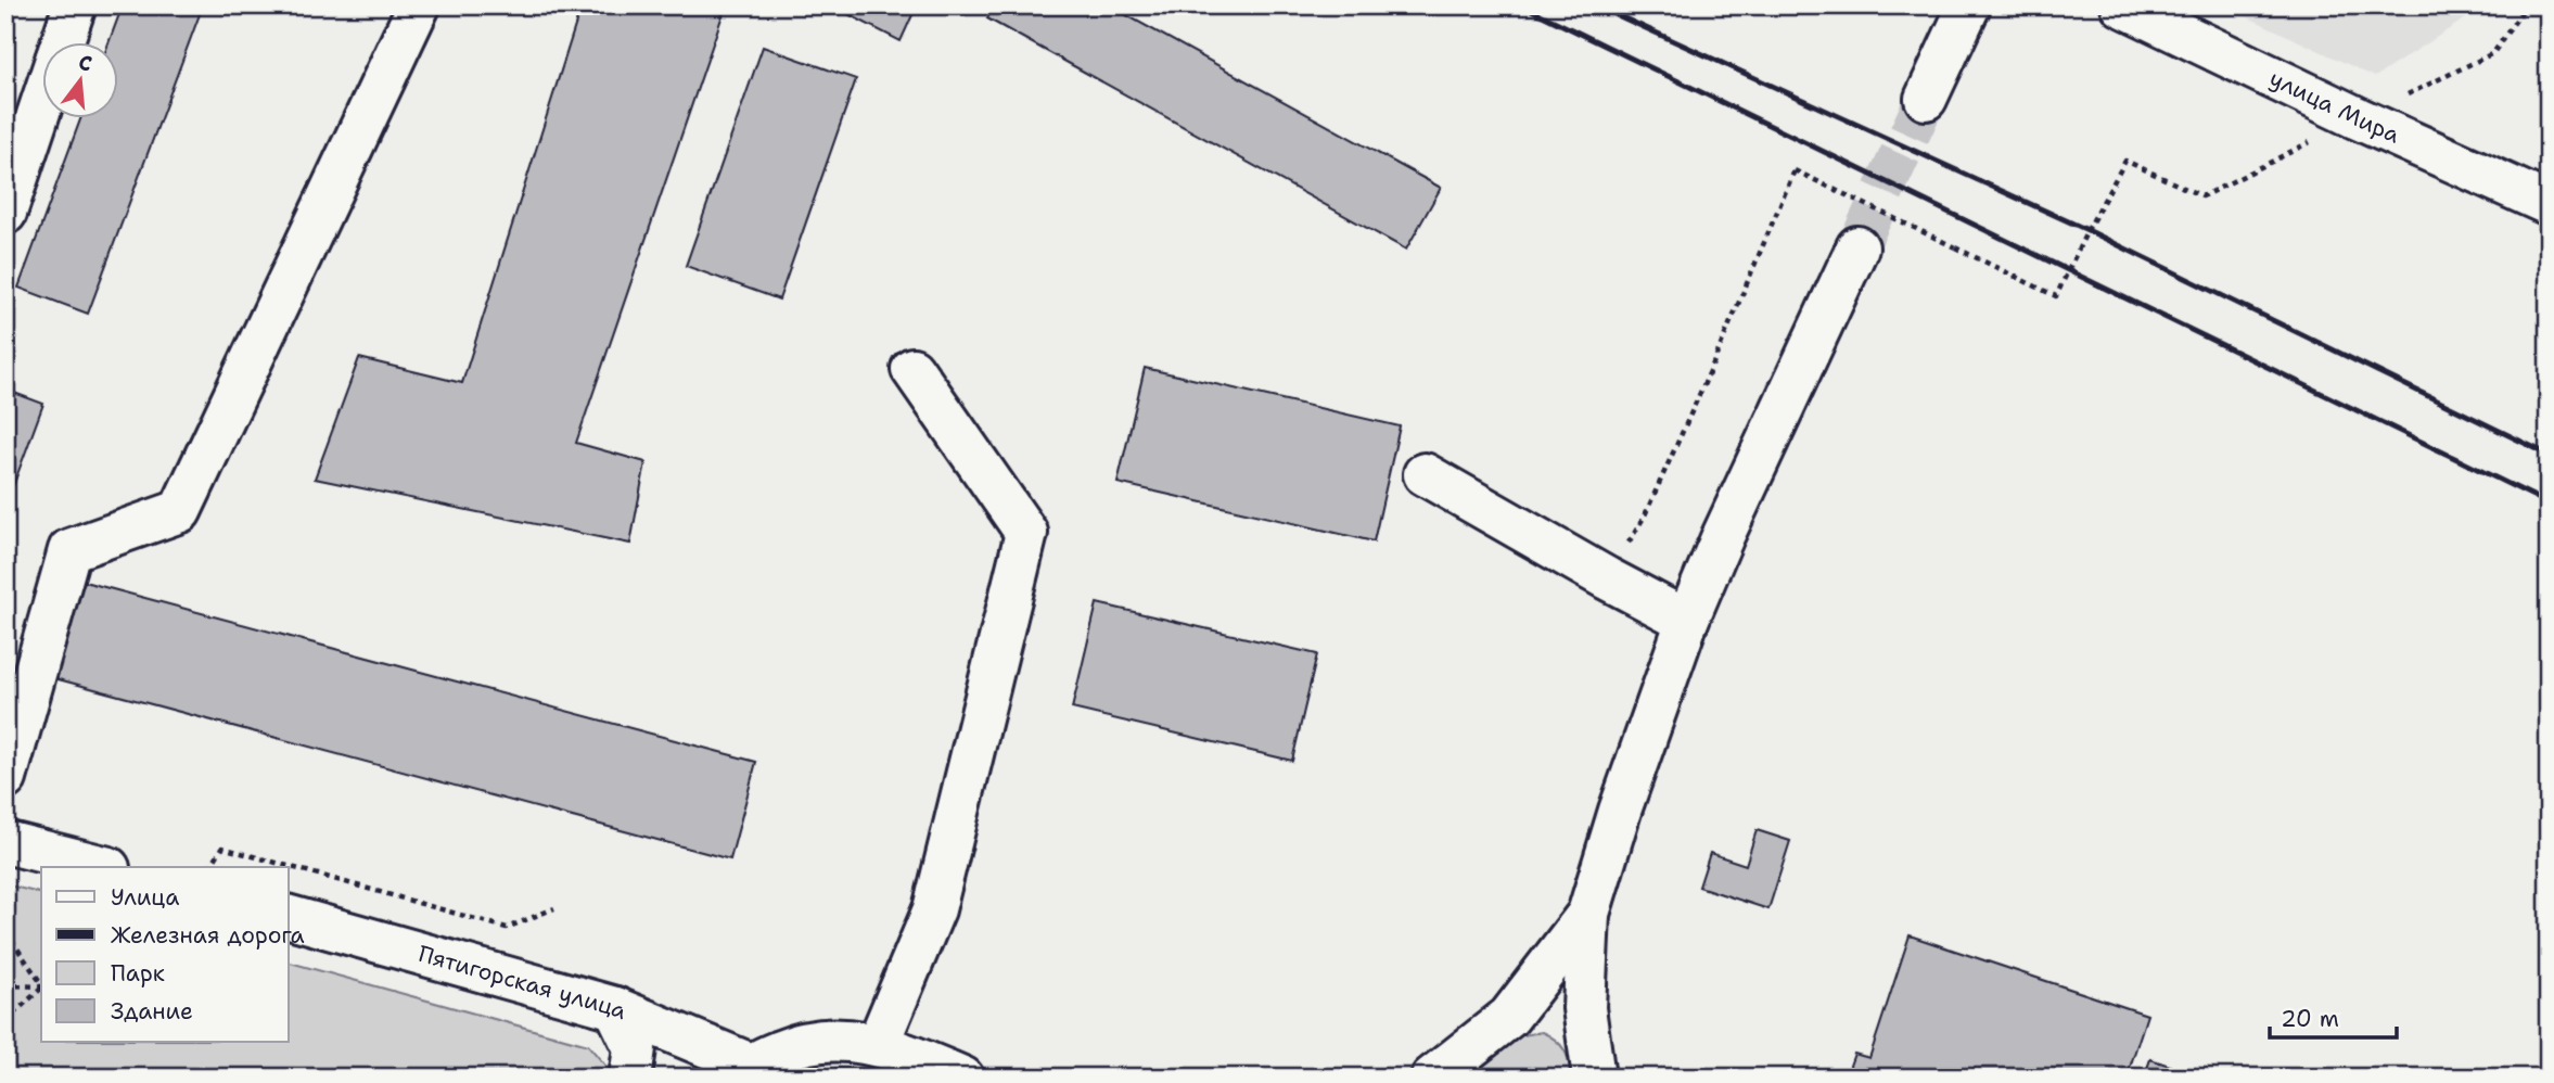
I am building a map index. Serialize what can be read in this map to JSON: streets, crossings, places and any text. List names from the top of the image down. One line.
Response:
{"streets":{"street":["улица Мира","Пятигорская улица"]},"legend":["Улица","Железная дорога","Парк","Здание"],"scale_bar":"20 m","north":"top"}
